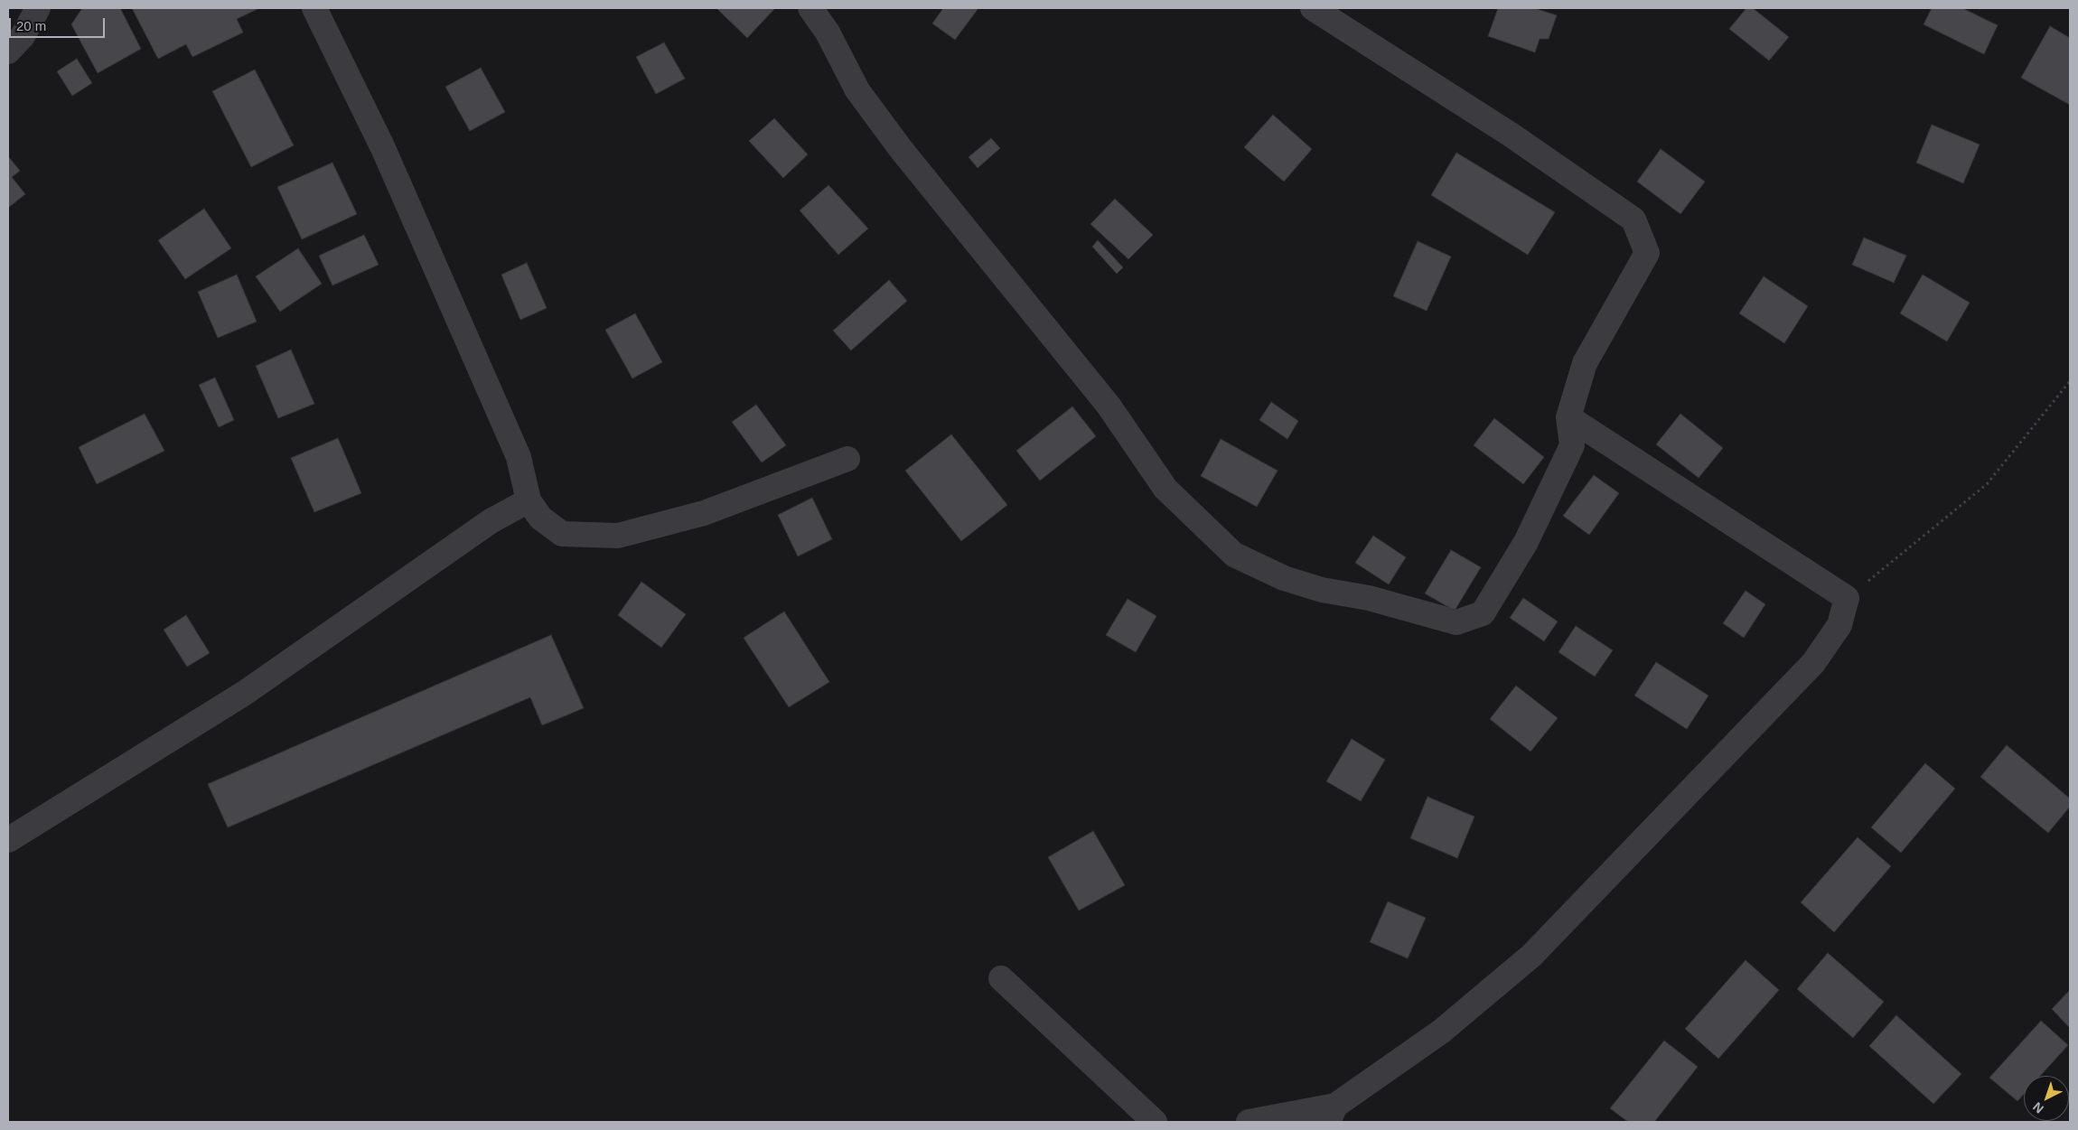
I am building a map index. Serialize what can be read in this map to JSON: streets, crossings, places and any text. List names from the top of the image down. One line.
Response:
{"scale_bar":"20 m","north":"bottom left"}
